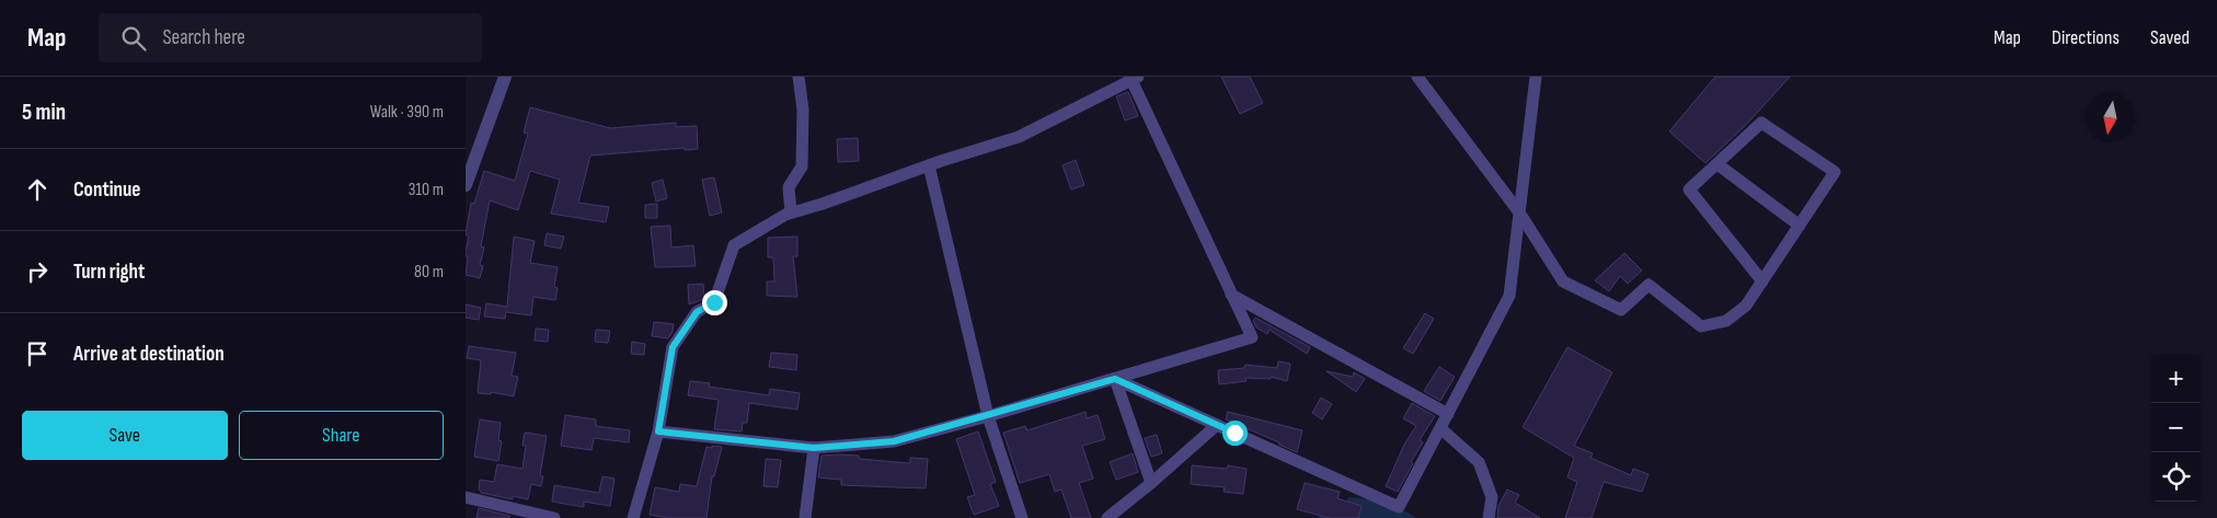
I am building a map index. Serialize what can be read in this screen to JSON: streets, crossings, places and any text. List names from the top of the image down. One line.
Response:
{"north":"bottom","page":{"header":"Map","search":"Search here","nav":["Map","Directions","Saved"],"heading":["5 min","Walk · 390 m"],"list":[["Continue","310 m"],["Turn right","80 m"],"Arrive at destination"],"map_buttons":["+","−"],"buttons":["Save","Share"]}}
